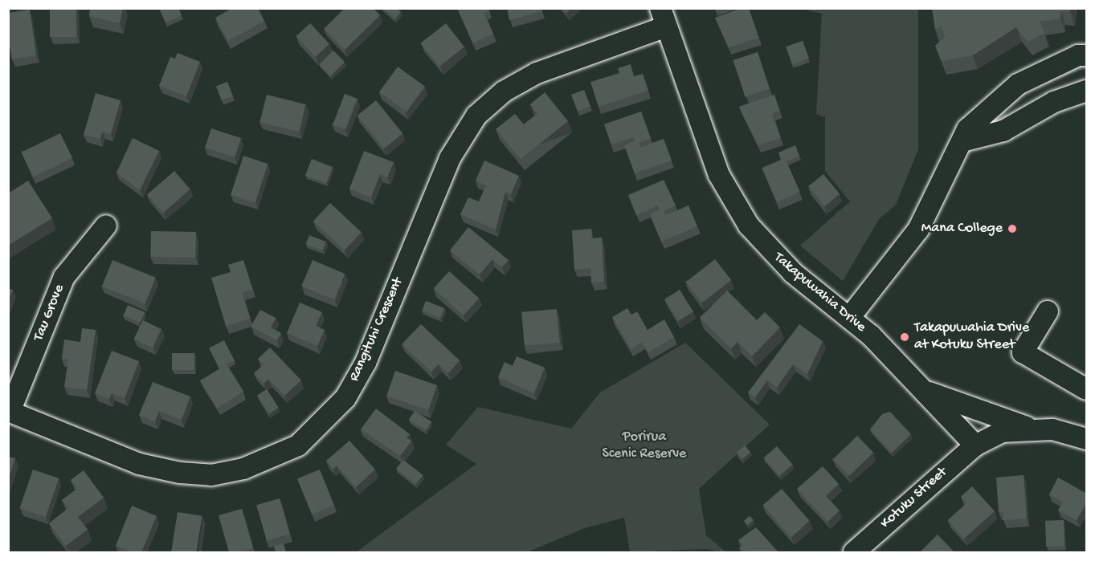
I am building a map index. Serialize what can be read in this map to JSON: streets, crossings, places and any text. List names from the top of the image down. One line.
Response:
{"streets":{"street":["Takapuwahia Drive","Tau Grove","Rangituhi Crescent","Kotuku Street"]},"crossings":[["Takapuwahia Drive","Rangituhi Crescent"],["Takapuwahia Drive","Kotuku Street"],["Tau Grove","Rangituhi Crescent"]],"parks":["Porirua Scenic Reserve"],"places":["Mana College","Takapuwahia Drive at Kotuku Street"]}
